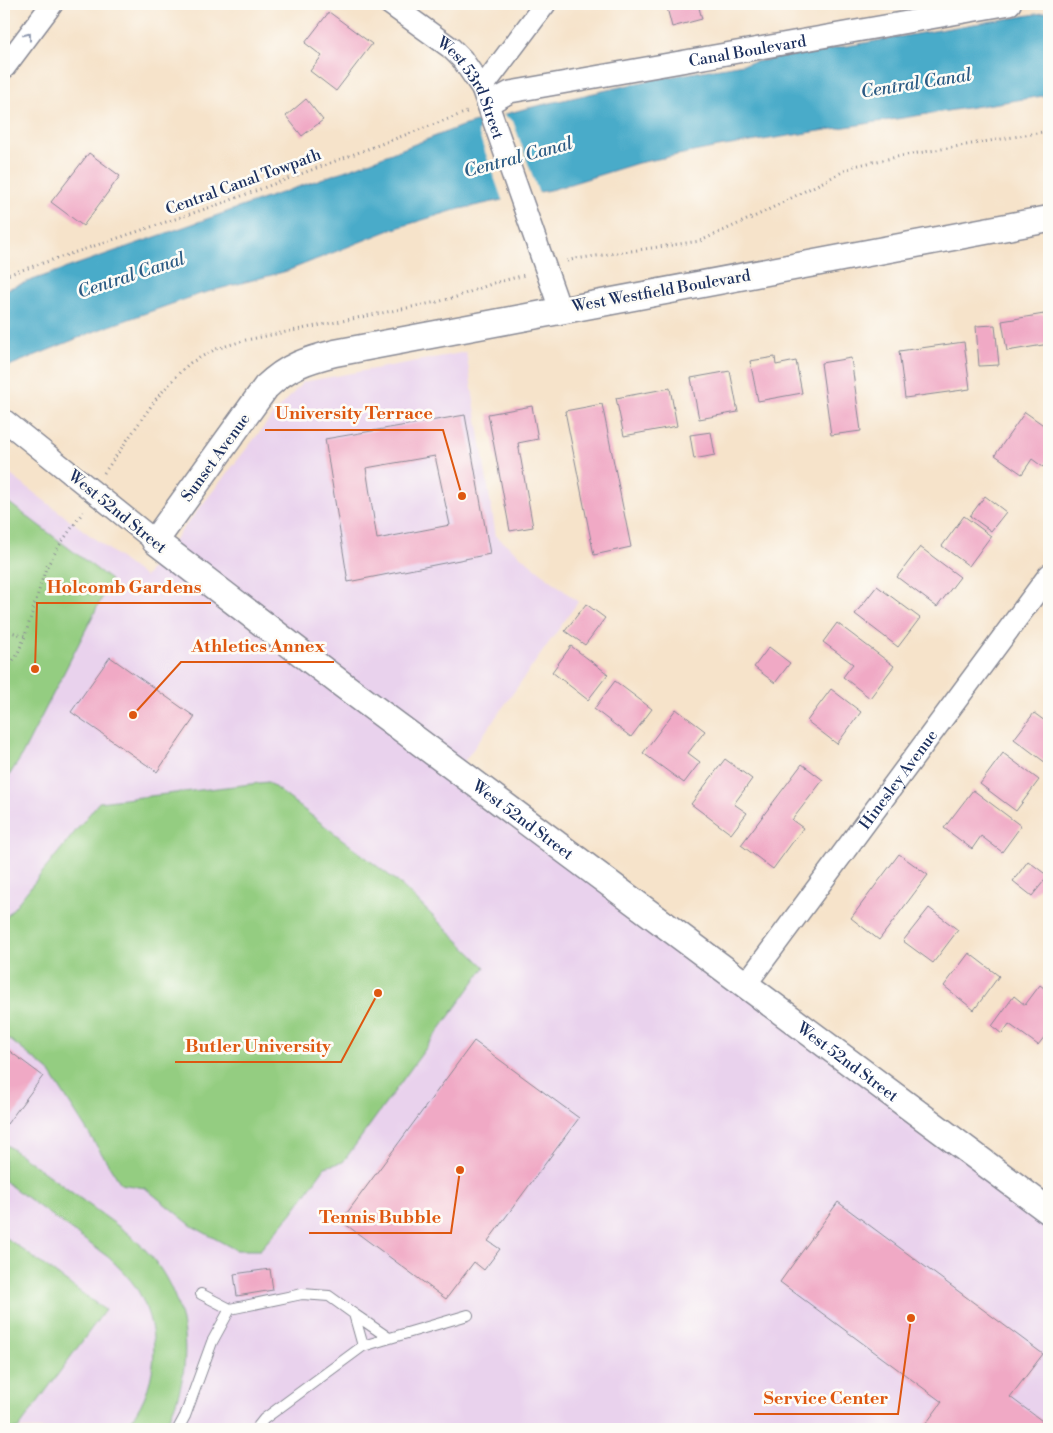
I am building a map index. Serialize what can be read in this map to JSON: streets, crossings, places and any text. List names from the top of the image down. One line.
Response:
{"streets":{"street":["Canal Boulevard","West 53rd Street","West Westfield Boulevard","Sunset Avenue","West 52nd Street","Hinesley Avenue"],"path":["Central Canal Towpath"]},"crossings":[["Canal Boulevard","West 53rd Street"],["Canal Boulevard","Central Canal Towpath"],["West 53rd Street","Central Canal Towpath"],["West 53rd Street","West Westfield Boulevard"],["West Westfield Boulevard","Sunset Avenue"],["Sunset Avenue","West 52nd Street"],["West 52nd Street","Hinesley Avenue"]],"water":["Central Canal"],"places":["University Terrace","Holcomb Gardens","Athletics Annex","Butler University","Tennis Bubble","Service Center"]}
